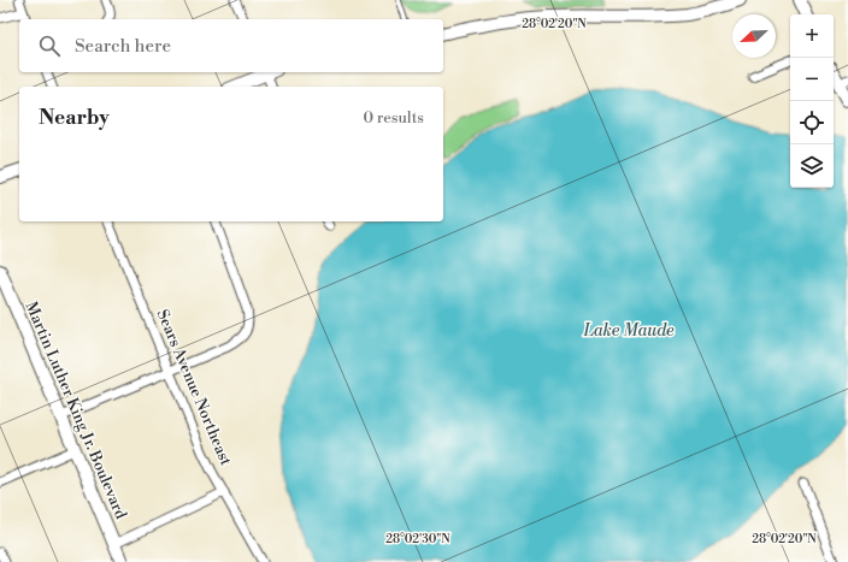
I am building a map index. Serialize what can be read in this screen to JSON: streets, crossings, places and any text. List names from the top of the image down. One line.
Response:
{"streets":{"street":["Sears Avenue Northeast","Martin Luther King Jr. Boulevard"]},"water":["Lake Maude"],"north":"bottom left","page":{"map_buttons":["+","−"],"search":"Search here","heading":["Nearby","0 results"]},"coordinates":["28°02'20\"N","28°02'30\"N"]}
